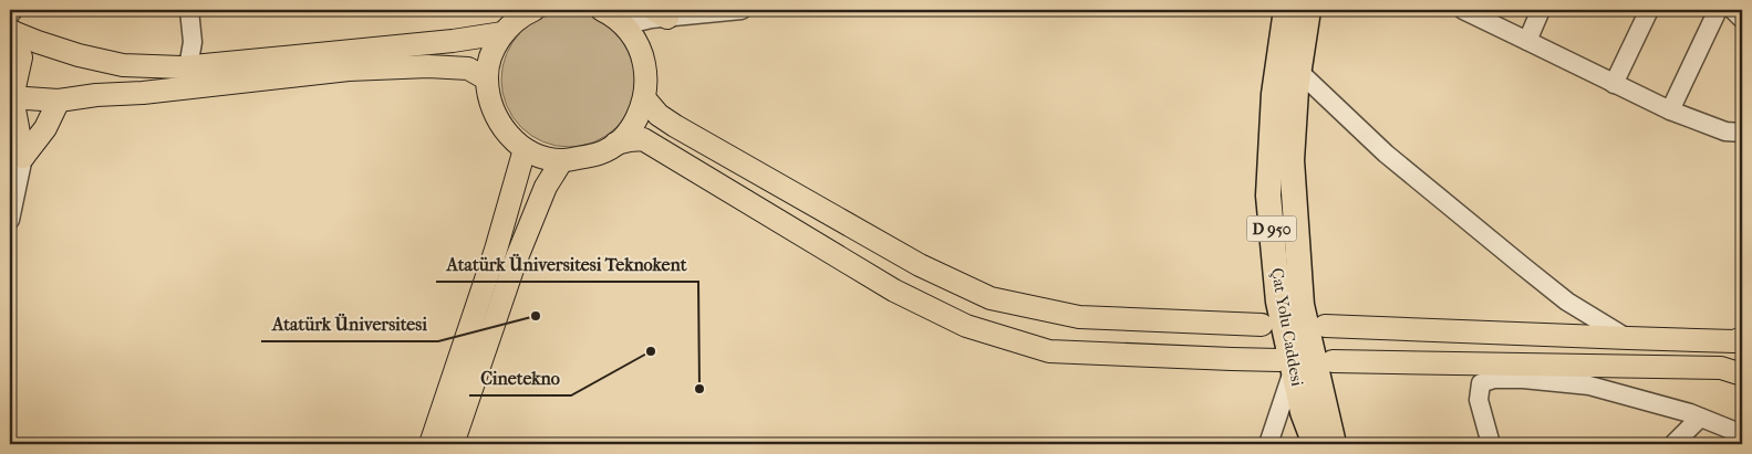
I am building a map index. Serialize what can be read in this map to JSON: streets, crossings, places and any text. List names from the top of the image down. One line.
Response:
{"streets":{"highway":["D 950","Çat Yolu Caddesi"]},"places":["Atatürk Üniversitesi","Cinetekno","Atatürk Üniversitesi Teknokent"]}
